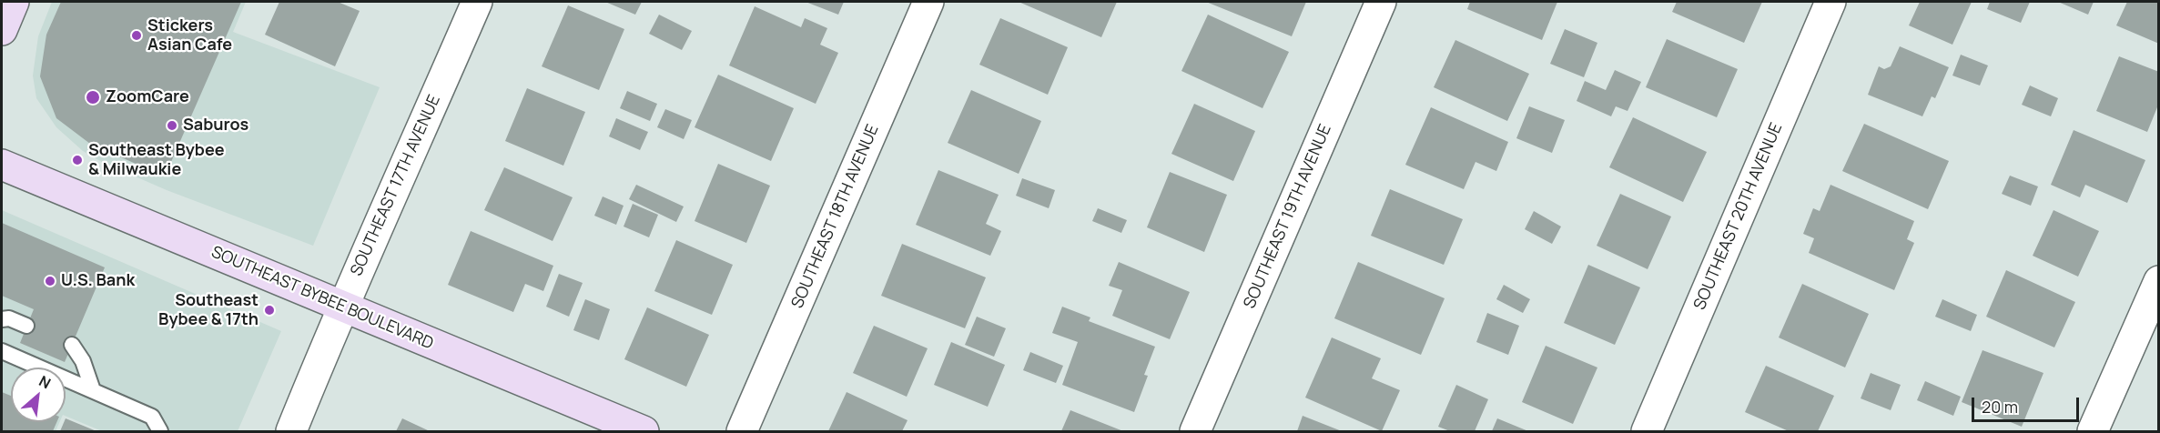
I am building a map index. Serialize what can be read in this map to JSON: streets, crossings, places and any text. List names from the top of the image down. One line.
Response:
{"streets":{"main road":["SOUTHEAST BYBEE BOULEVARD"],"street":["SOUTHEAST 17TH AVENUE","SOUTHEAST 18TH AVENUE","SOUTHEAST 19TH AVENUE","SOUTHEAST 20TH AVENUE"]},"crossings":[["SOUTHEAST 17TH AVENUE","SOUTHEAST BYBEE BOULEVARD"]],"places":["Stickers Asian Cafe","ZoomCare","Saburos","Southeast Bybee & Milwaukie","U.S. Bank","Southeast Bybee & 17th"],"scale_bar":"20 m","north":"top right"}
